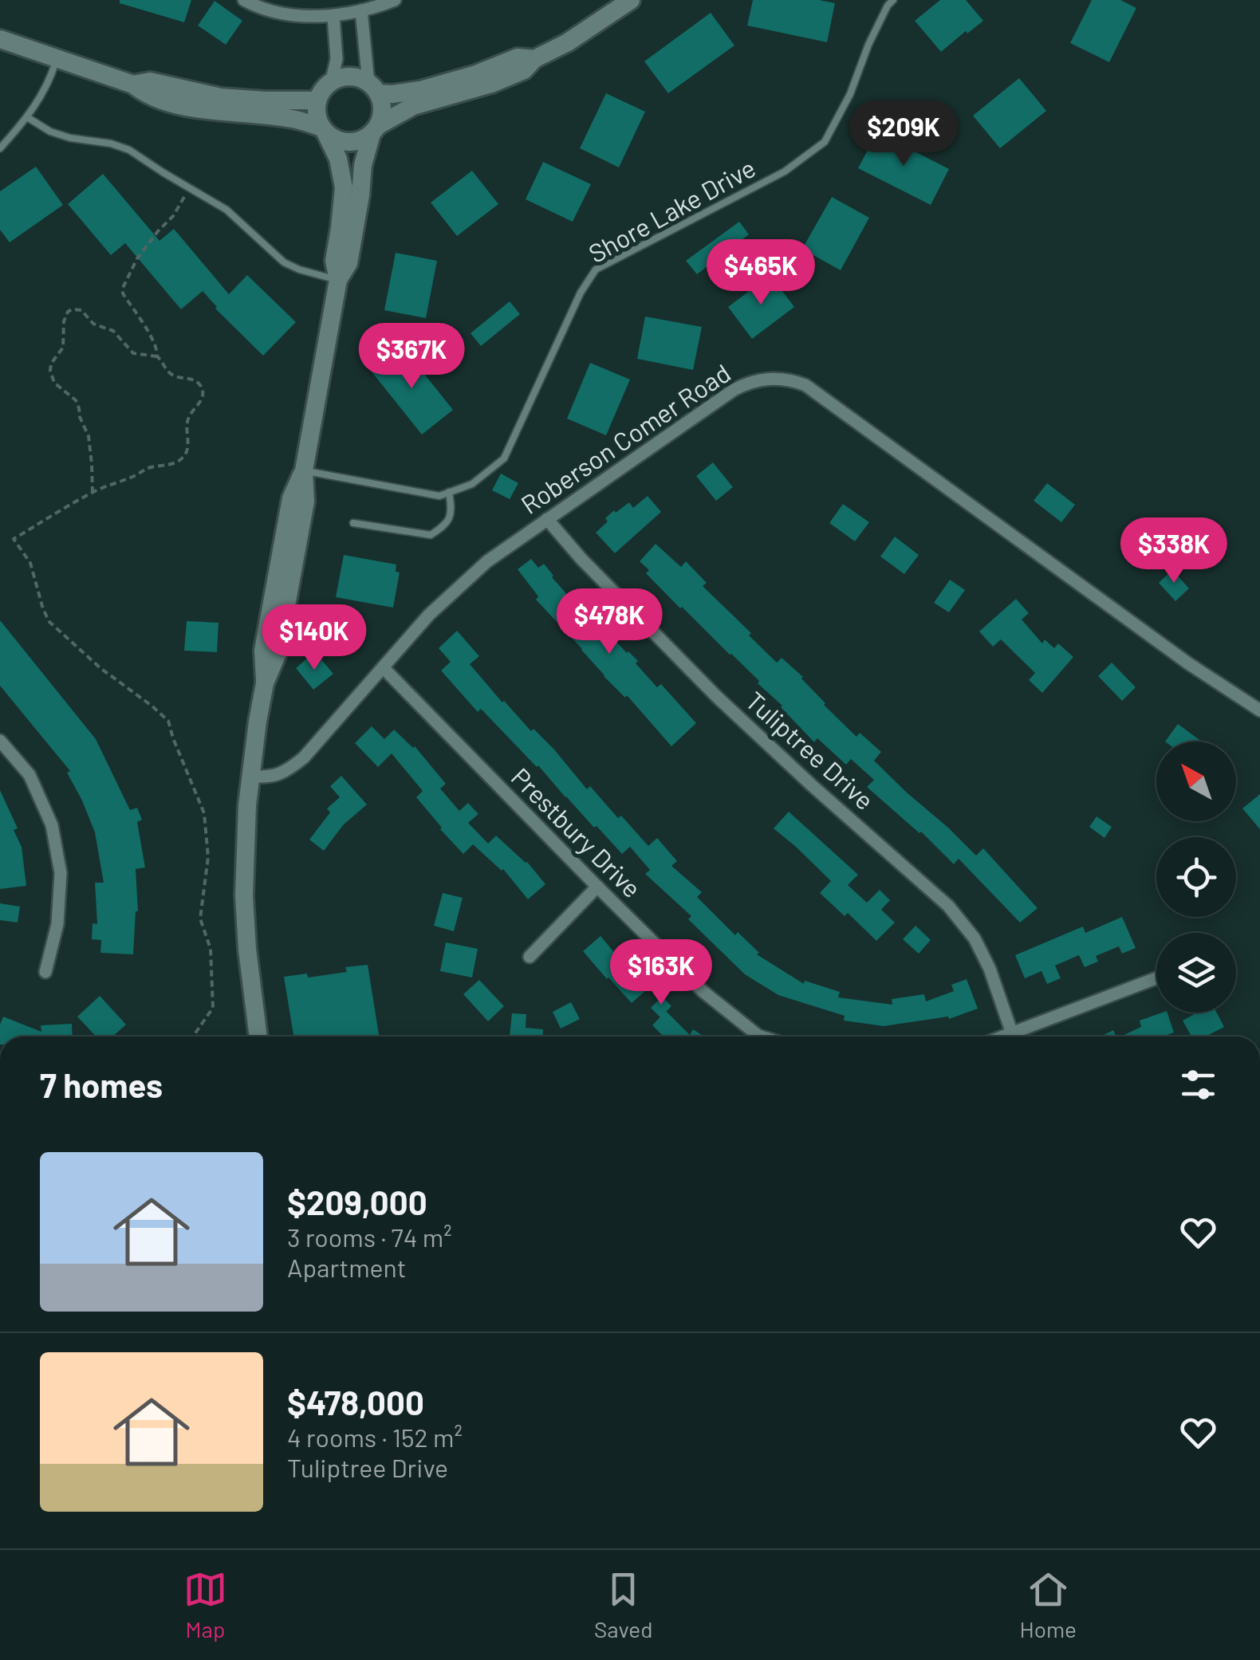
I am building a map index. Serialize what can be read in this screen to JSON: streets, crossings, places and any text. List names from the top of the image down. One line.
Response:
{"streets":{"street":["Roberson Comer Road","Tuliptree Drive","Prestbury Drive"],"lane":["Shore Lake Drive"]},"crossings":[["Roberson Comer Road","Tuliptree Drive"],["Roberson Comer Road","Prestbury Drive"]],"north":"top left","page":{"price":["$209K","$465K","$367K","$338K","$478K","$140K","$163K"],"heading":"7 homes","list":[{"name":"$209,000","note":"3 rooms · 74 m² · Apartment"},{"name":"$478,000","note":"4 rooms · 152 m² · Tuliptree Drive"}],"tabs":["Map","Saved","Home"]}}
